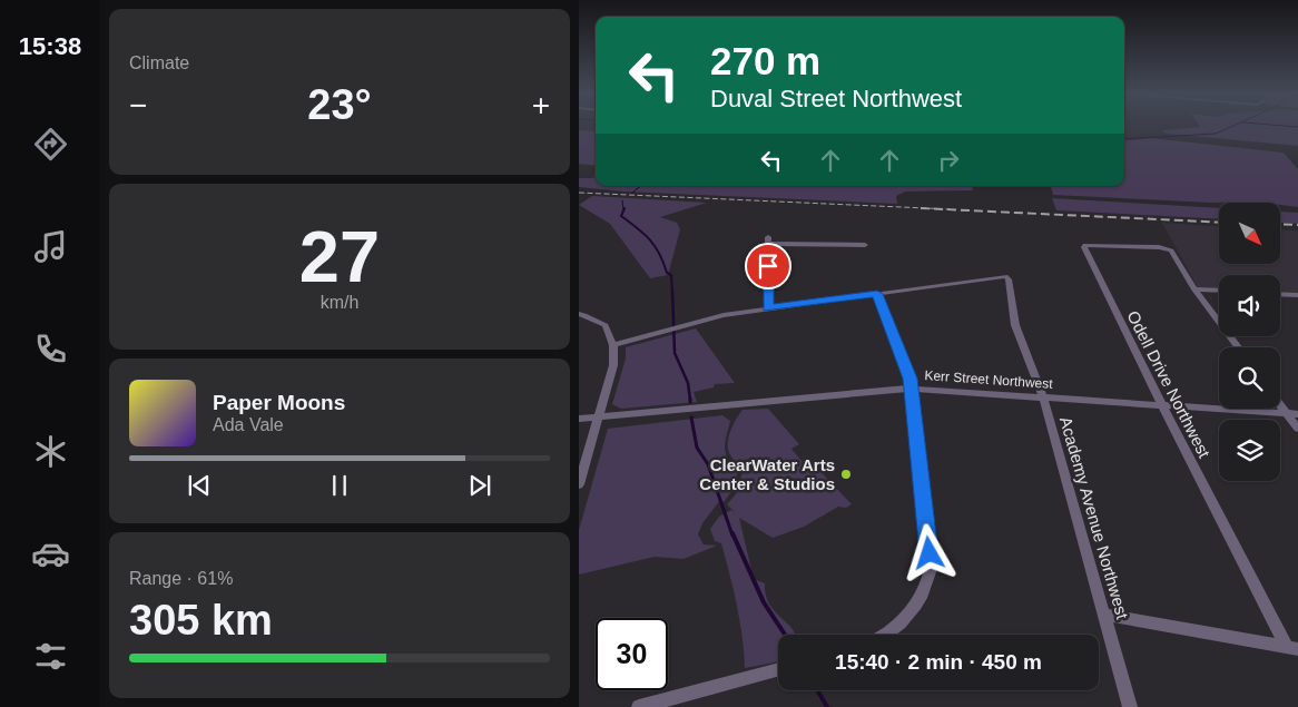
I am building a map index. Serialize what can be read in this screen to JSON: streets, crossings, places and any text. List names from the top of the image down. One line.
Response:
{"streets":{"street":["Kerr Street Northwest","Odell Drive Northwest","Academy Avenue Northwest"]},"crossings":[["Kerr Street Northwest","Odell Drive Northwest"],["Kerr Street Northwest","Academy Avenue Northwest"]],"places":["ClearWater Arts Center & Studios"],"north":"bottom right","page":{"tabs":"15:38","tile":["Climate",["27","km/h"],["Range · 61%","305 km"]],"turn":["270 m","Duval Street Northwest"],"heat":["−","23°","+"],"song":["Paper Moons","Ada Vale"],"limit":"30","trip":"15:40 · 2 min · 450 m"}}
